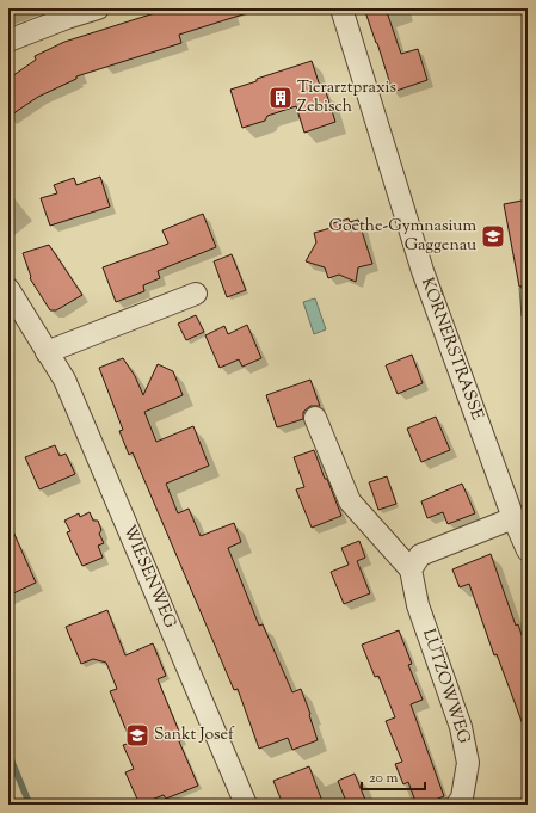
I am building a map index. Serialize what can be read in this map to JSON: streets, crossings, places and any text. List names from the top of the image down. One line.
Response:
{"streets":{"street":["KÖRNERSTRASSE","WIESENWEG","LÜTZOWWEG"]},"places":{"building":["Tierarztpraxis Zebisch"],"school or university":["Goethe-Gymnasium Gaggenau","Sankt Josef"]},"scale_bar":"20 m"}
